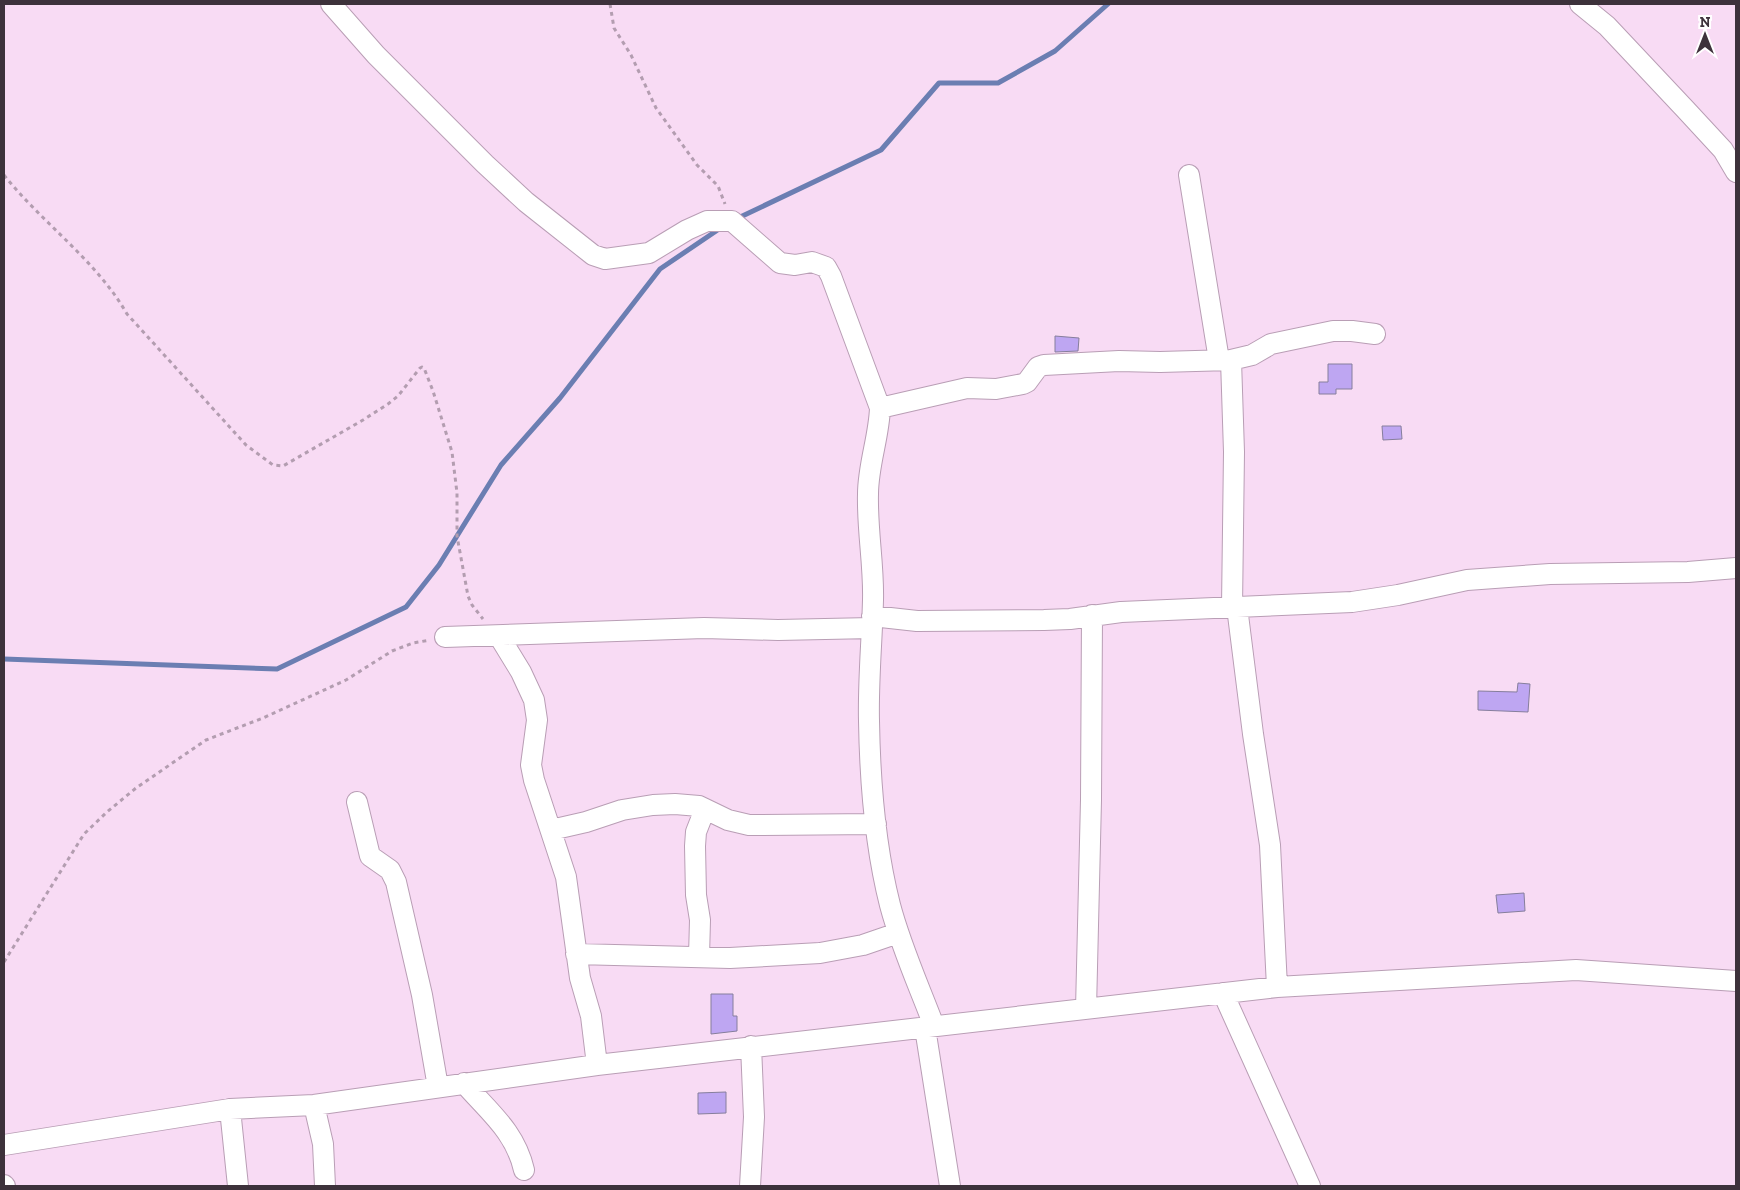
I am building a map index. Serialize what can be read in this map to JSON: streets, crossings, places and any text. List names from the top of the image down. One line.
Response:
{"north":"top"}
